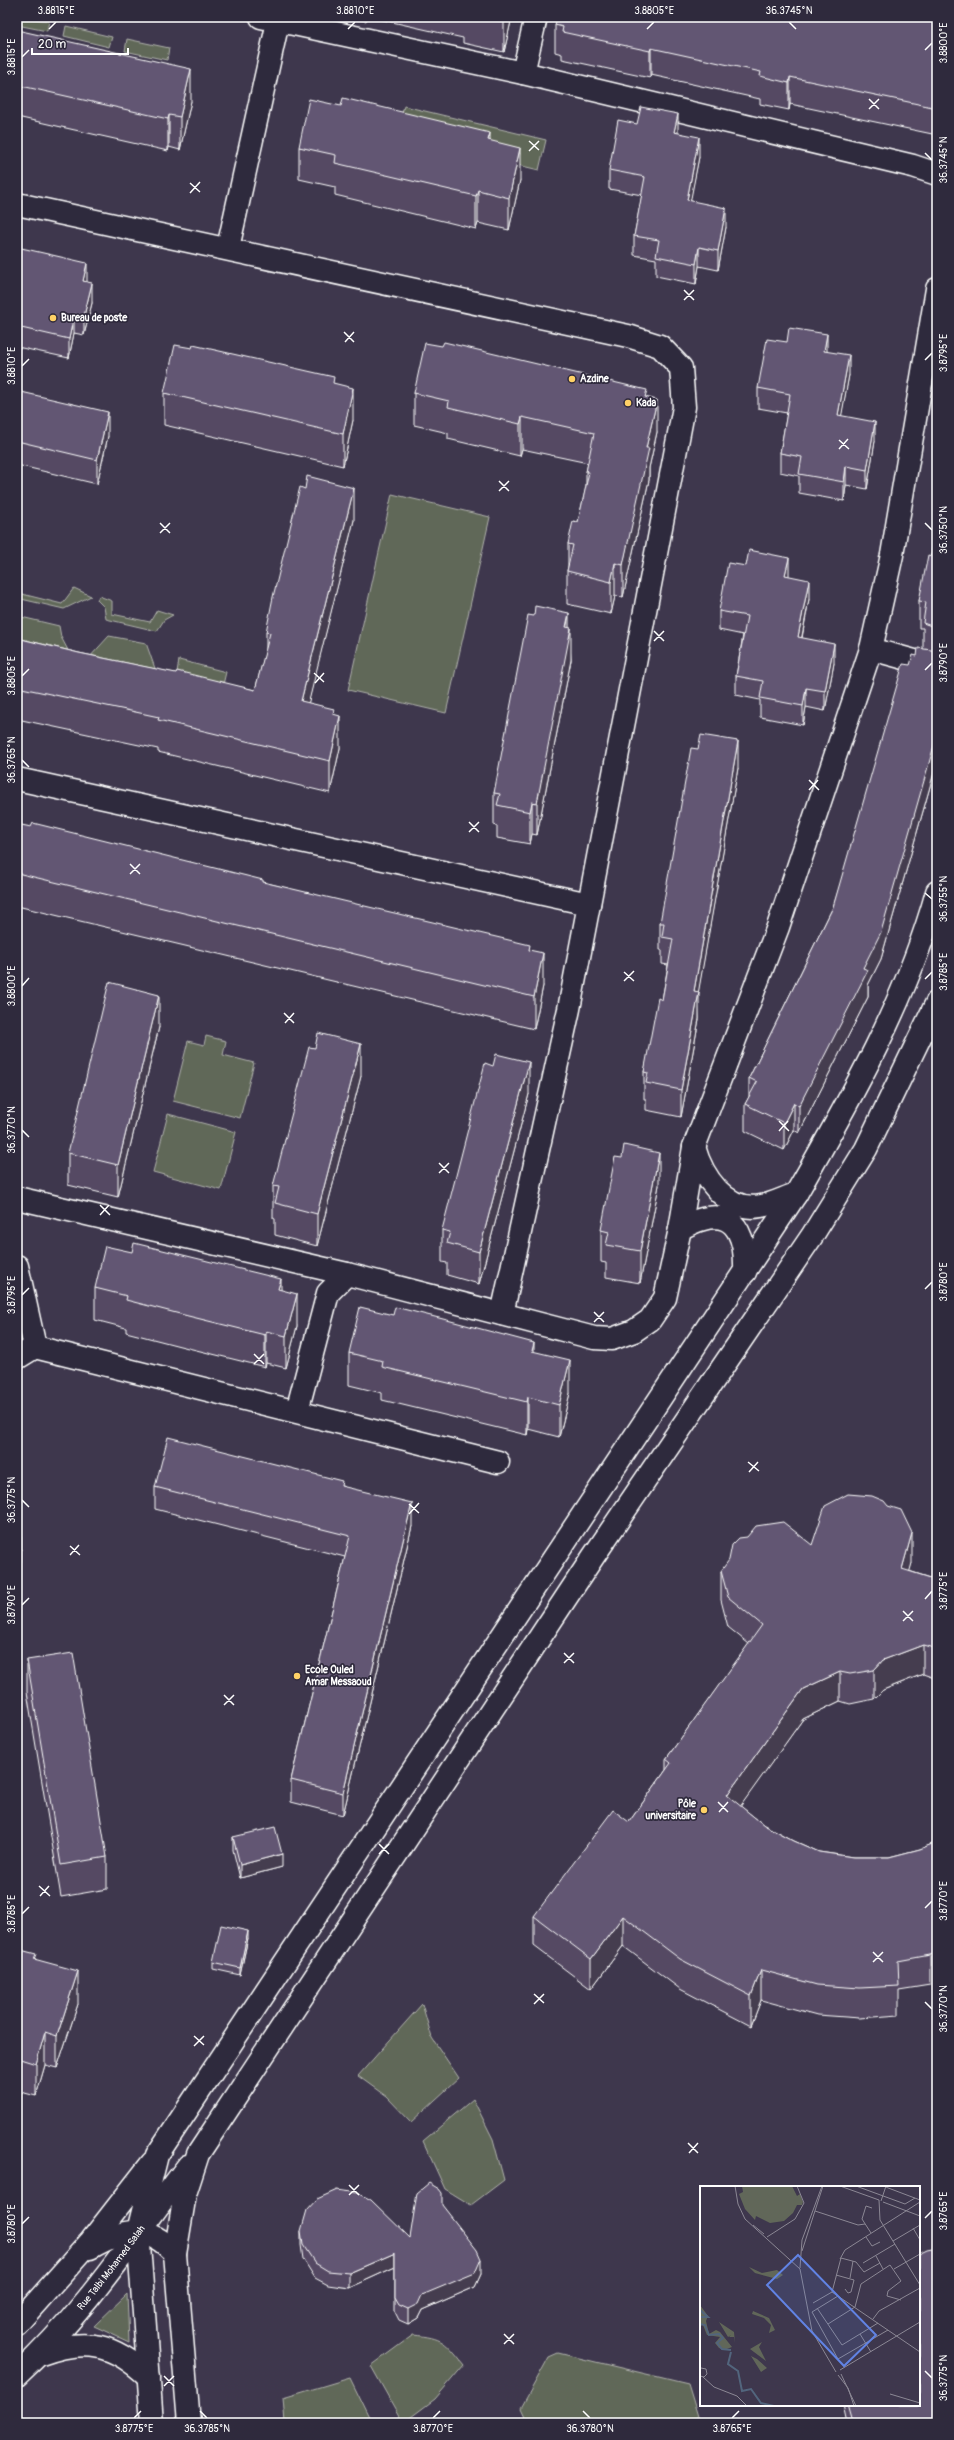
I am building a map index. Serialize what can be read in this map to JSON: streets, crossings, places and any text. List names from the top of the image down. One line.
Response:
{"streets":{"street":["Rue Talbi Mohamed Salah"]},"places":["Bureau de poste","Azdine","Kada","Ecole Ouled Amar Messaoud","Pôle universitaire"],"scale_bar":"20 m","coordinates":["3.8815°E","3.8810°E","3.8805°E","36.3745°N","3.8800°E","3.8795°E","36.3750°N","3.8790°E","36.3765°N","36.3755°N","3.8785°E","36.3770°N","3.8780°E","36.3775°N","3.8775°E","3.8770°E","3.8765°E","36.3785°N","36.3780°N"]}
